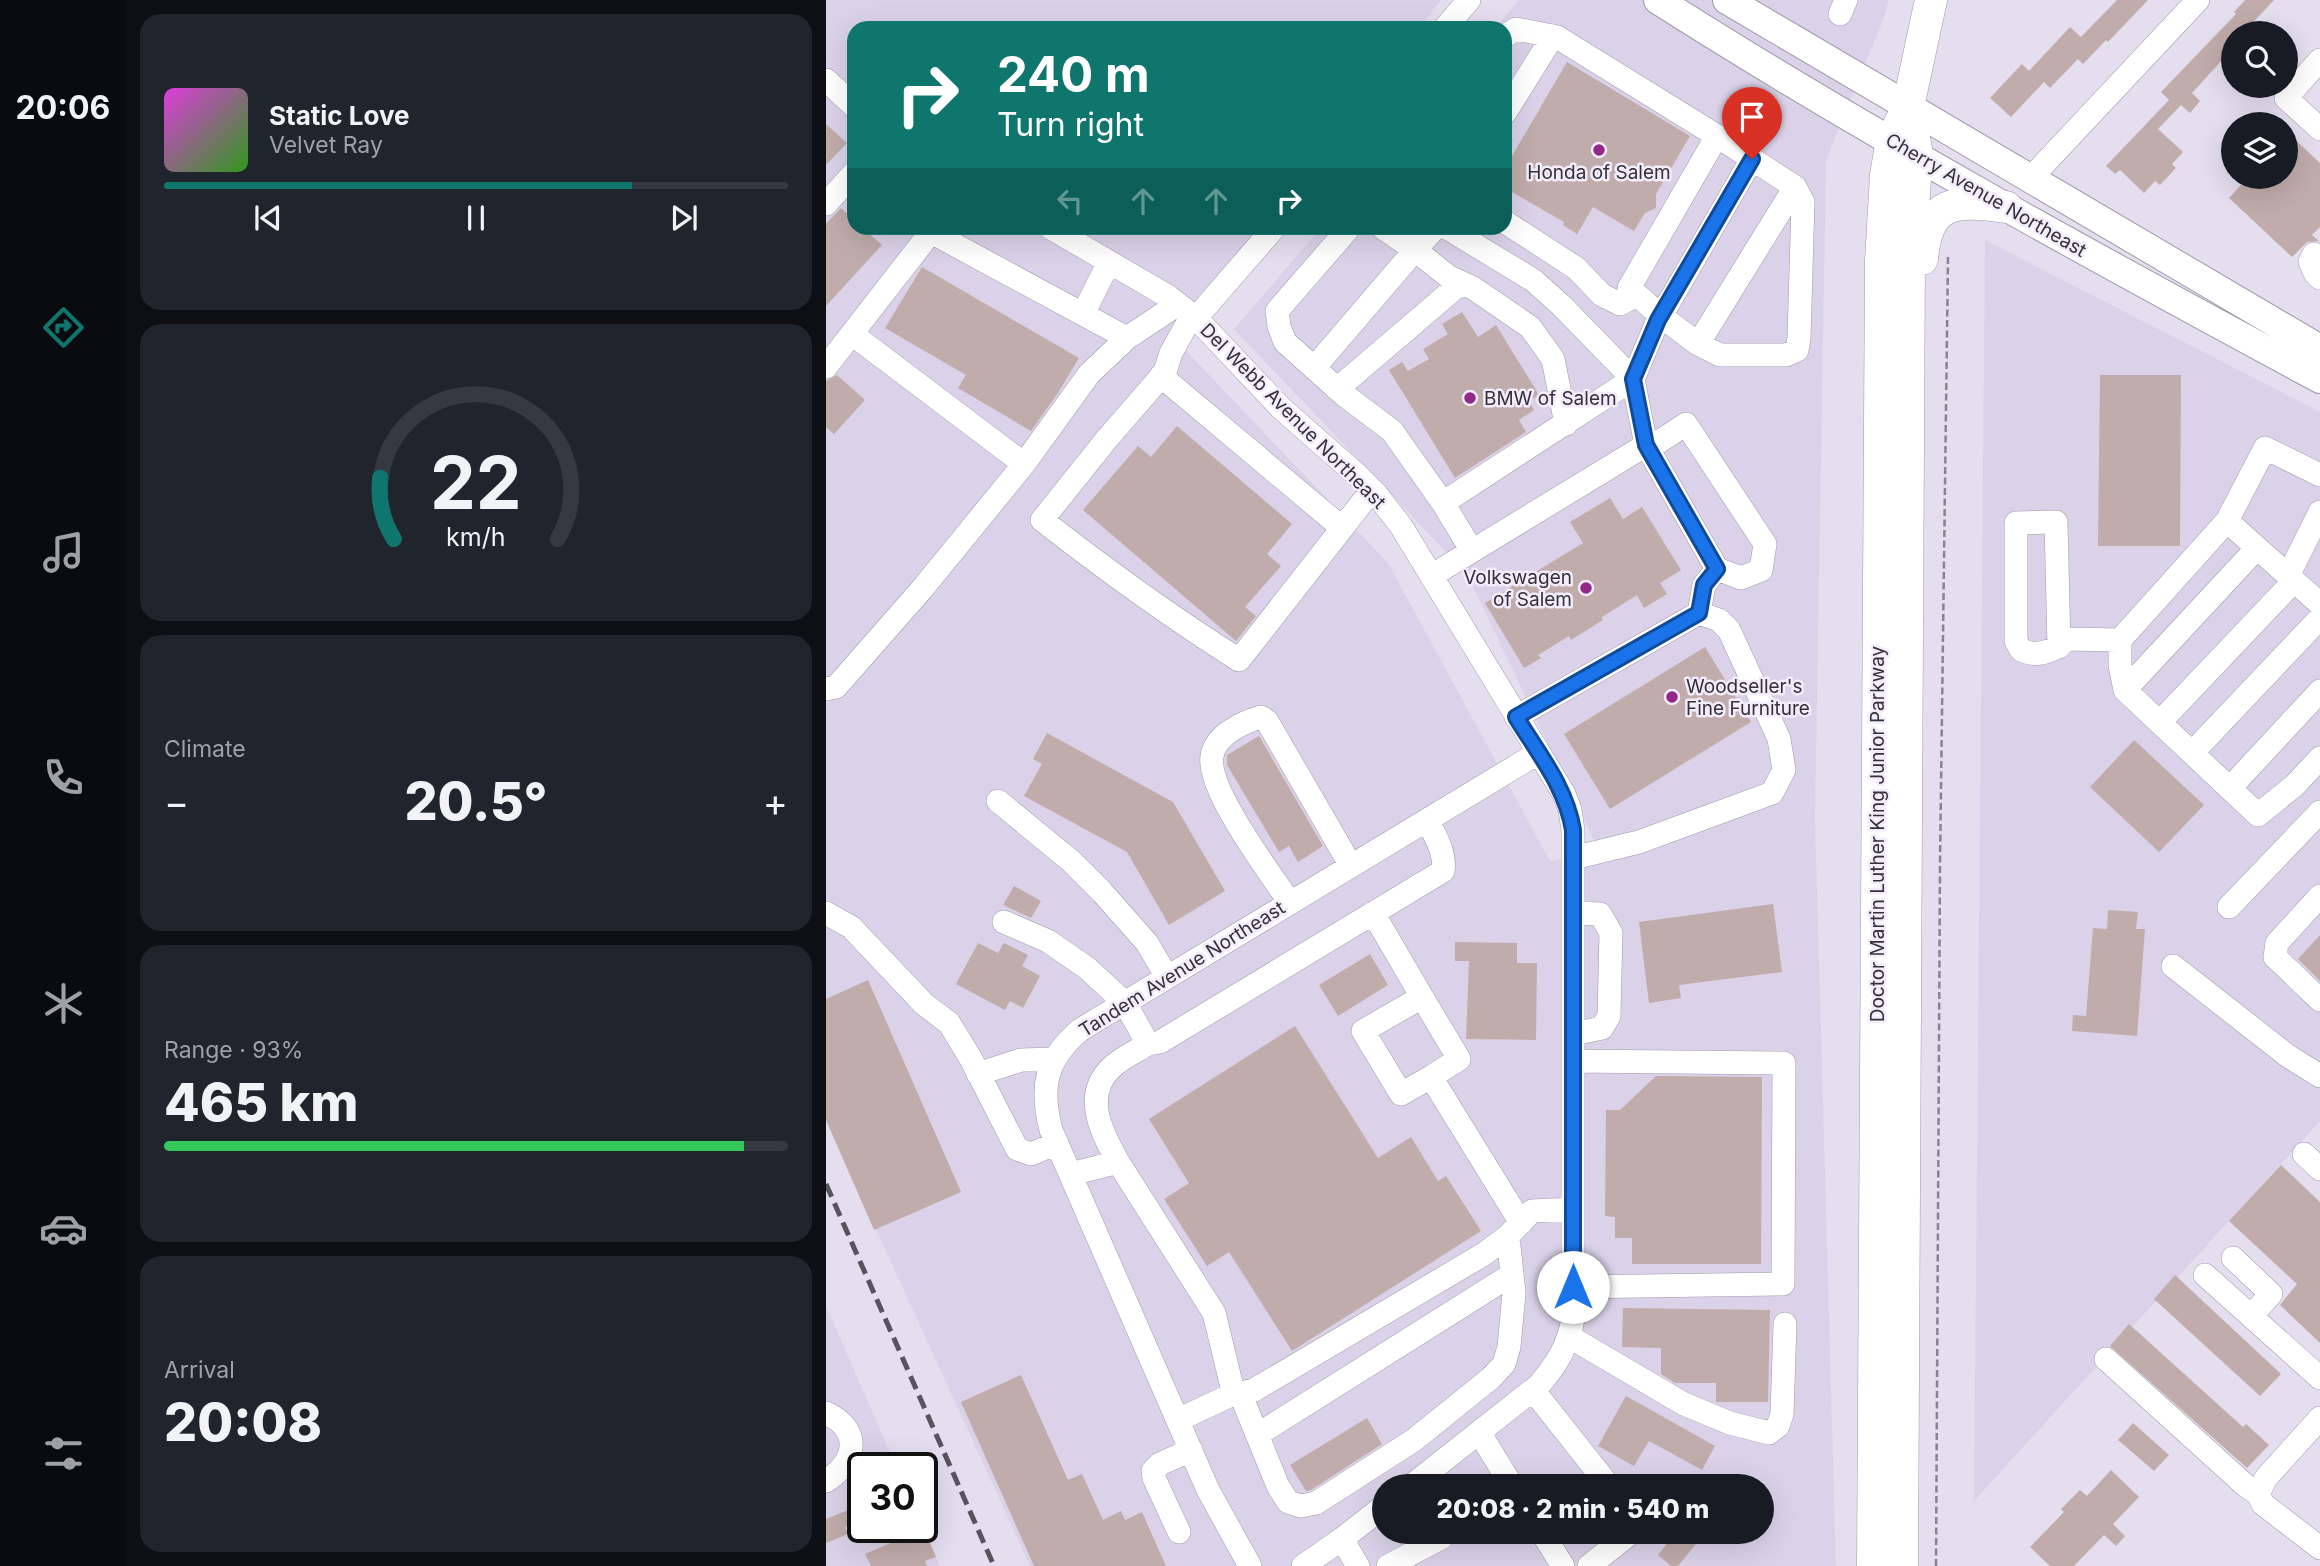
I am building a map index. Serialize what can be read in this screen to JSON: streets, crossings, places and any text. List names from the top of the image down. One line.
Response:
{"streets":{"highway":["Doctor Martin Luther King Junior Parkway"],"main road":["Cherry Avenue Northeast"],"street":["Del Webb Avenue Northeast","Tandem Avenue Northeast"]},"crossings":[["Cherry Avenue Northeast","Doctor Martin Luther King Junior Parkway"],["Del Webb Avenue Northeast","Tandem Avenue Northeast"]],"places":["Honda of Salem","BMW of Salem","Volkswagen of Salem","Woodseller's Fine Furniture"],"page":{"tabs":"20:06","turn":["240 m","Turn right"],"song":["Static Love","Velvet Ray"],"tile":["Climate",["Range · 93%","465 km"],["Arrival","20:08"]],"heat":["−","20.5°","+"],"limit":"30","trip":"20:08 · 2 min · 540 m","gauge":["22","km/h"]}}
